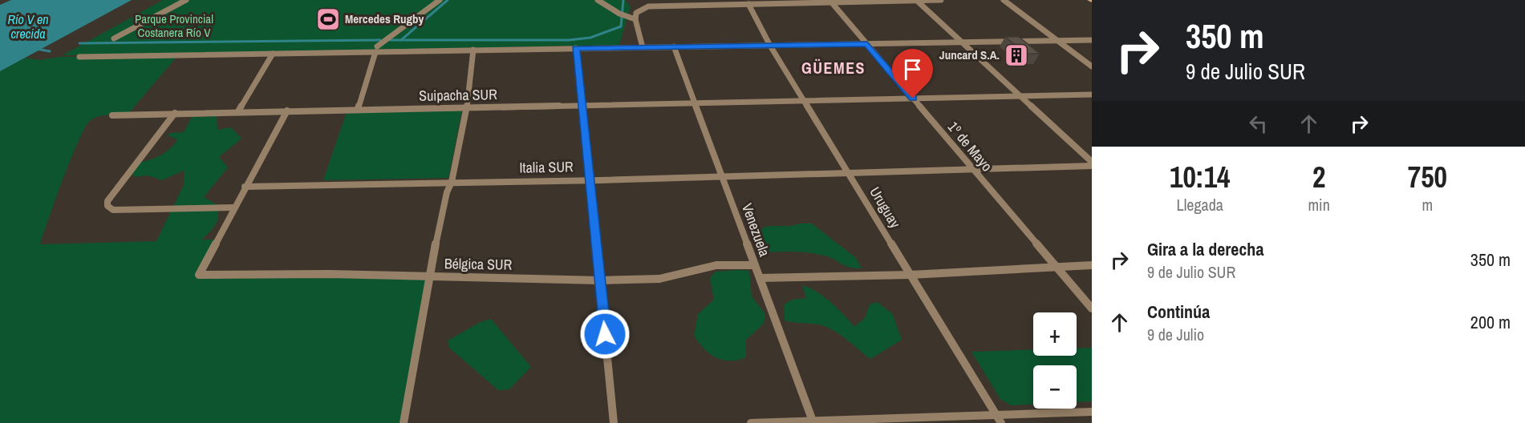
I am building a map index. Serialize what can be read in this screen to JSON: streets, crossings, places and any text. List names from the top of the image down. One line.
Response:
{"streets":{"street":["Suipacha SUR","1º de Mayo","Italia SUR","Uruguay","Venezuela","Bélgica SUR"]},"crossings":[["Suipacha SUR","1º de Mayo"],["Suipacha SUR","Uruguay"],["Suipacha SUR","Venezuela"],["1º de Mayo","Italia SUR"],["Italia SUR","Uruguay"],["Italia SUR","Venezuela"],["Venezuela","Bélgica SUR"]],"districts":["GÜEMES"],"water":["Río V en crecida"],"parks":["Parque Provincial Costanera Río V"],"places":{"sports":["Mercedes Rugby"],"building":["Juncard S.A."]},"page":{"turn":["350 m","9 de Julio SUR"],"eta":["10:14","Llegada","2","min","750","m"],"list":[{"name":"Gira a la derecha","note":"9 de Julio SUR","value":"350 m"},{"name":"Continúa","note":"9 de Julio","value":"200 m"}],"map_buttons":["+","−"]}}
